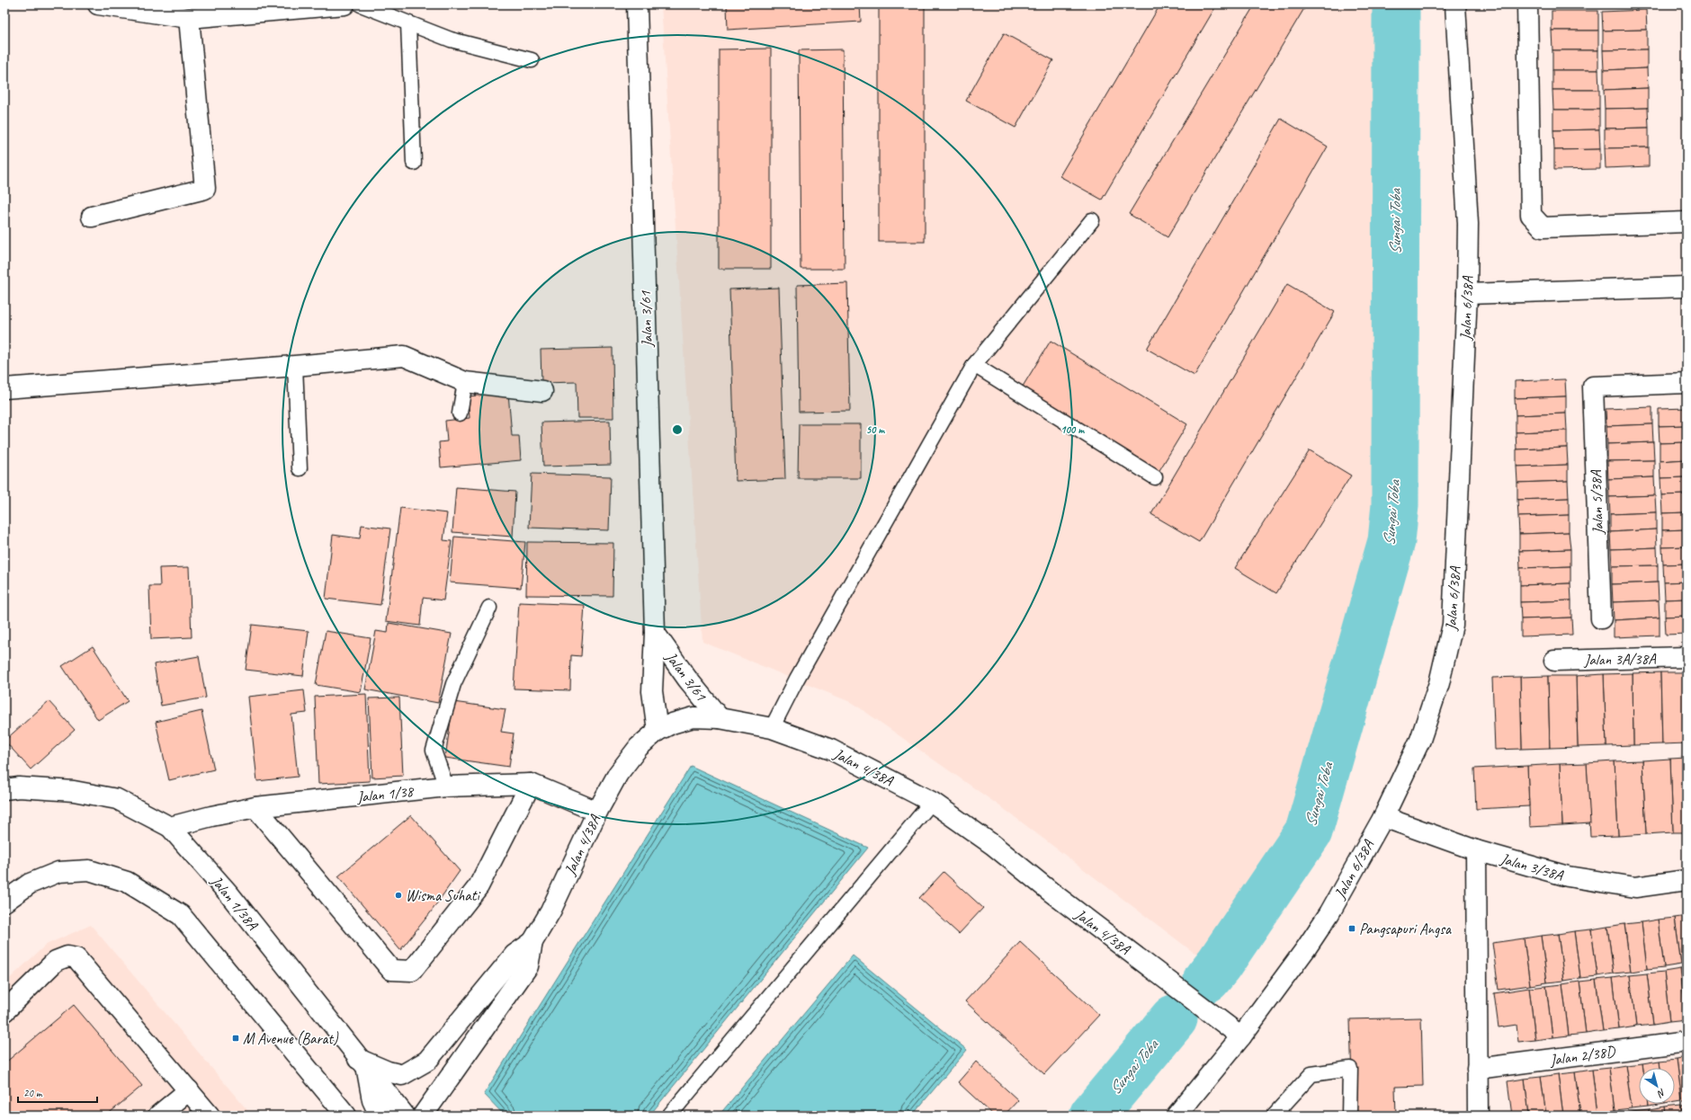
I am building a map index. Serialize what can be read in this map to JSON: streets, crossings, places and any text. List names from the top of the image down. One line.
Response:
{"streets":{"street":["Jalan 6/38A","Jalan 3/61","Jalan 5/38A","Jalan 3A/38A","Jalan 4/38A","Jalan 1/38","Jalan 3/38A","Jalan 1/38A","Jalan 2/38D"]},"crossings":[["Jalan 6/38A","Jalan 4/38A"],["Jalan 6/38A","Jalan 3/38A"],["Jalan 3/61","Jalan 4/38A"],["Jalan 4/38A","Jalan 1/38"],["Jalan 4/38A","Jalan 1/38A"],["Jalan 1/38","Jalan 1/38A"]],"water":["Sungai Toba"],"places":{"other":["Wisma Suhati"],"transit":["Pangsapuri Angsa","M Avenue (Barat)"]},"scale_bar":"20 m","north":"bottom right","rings":["50 m","100 m"]}
